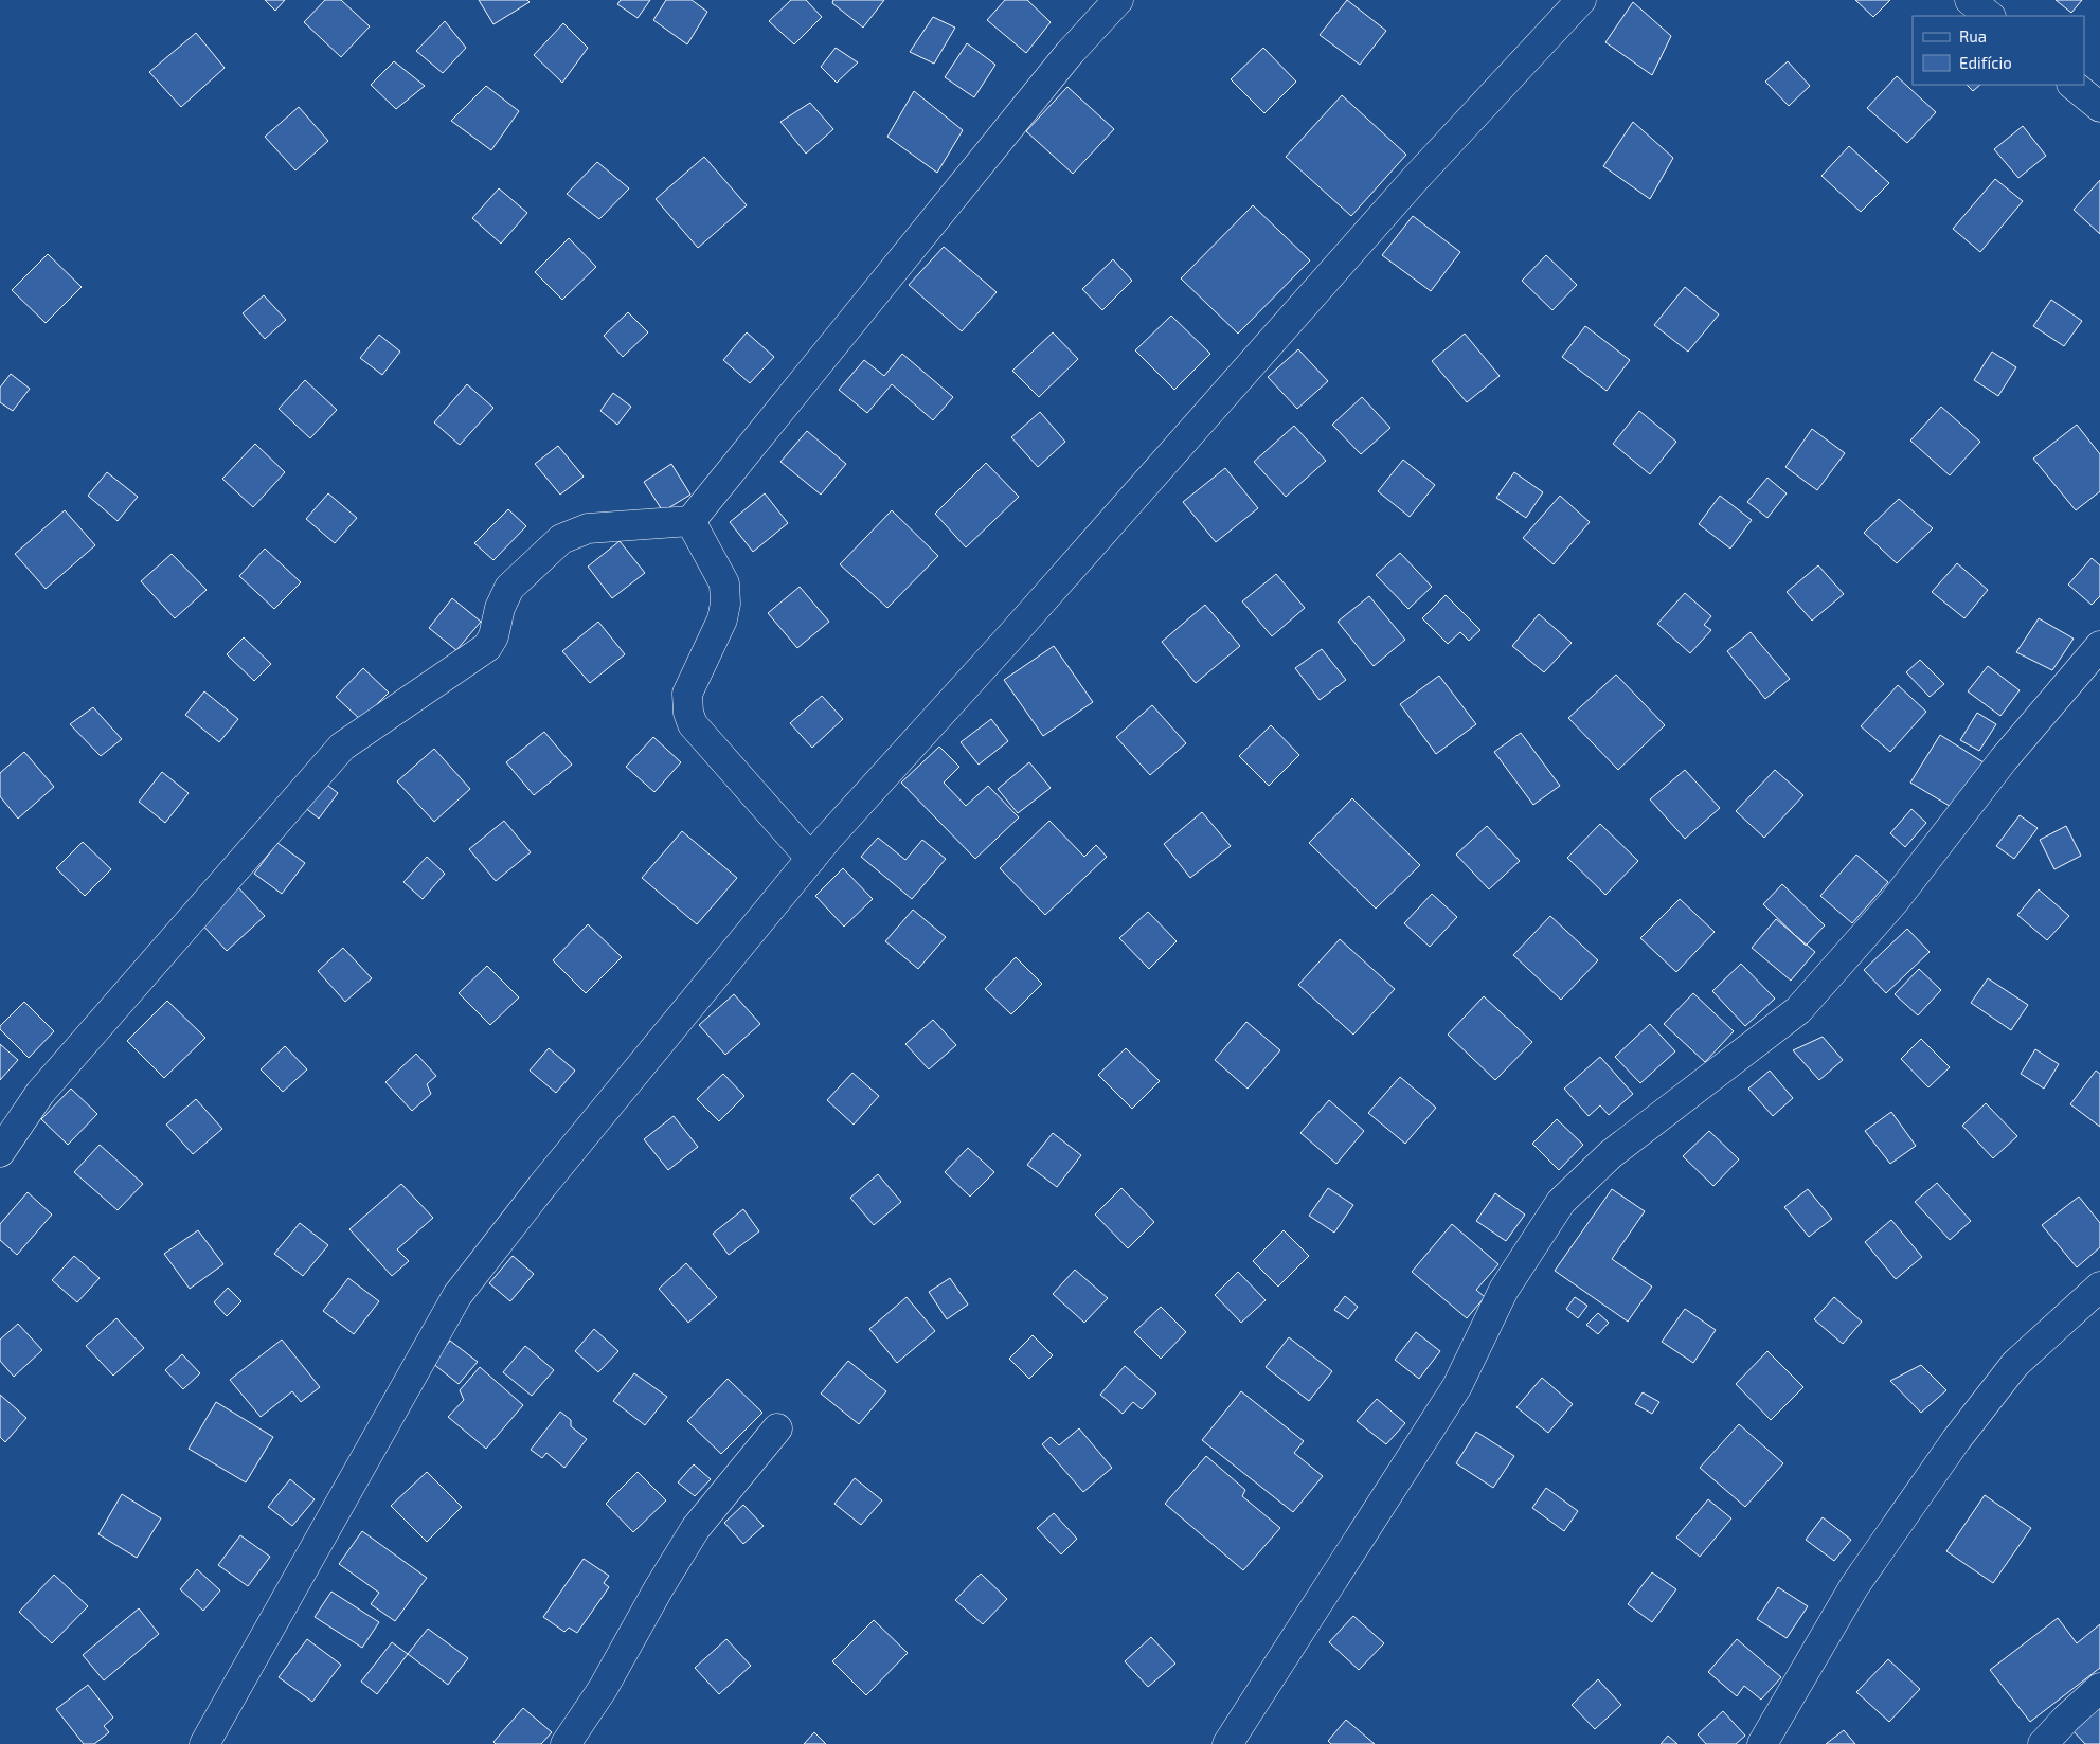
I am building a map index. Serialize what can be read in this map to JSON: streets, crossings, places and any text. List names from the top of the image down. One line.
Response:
{"legend":["Rua","Edifício"]}
